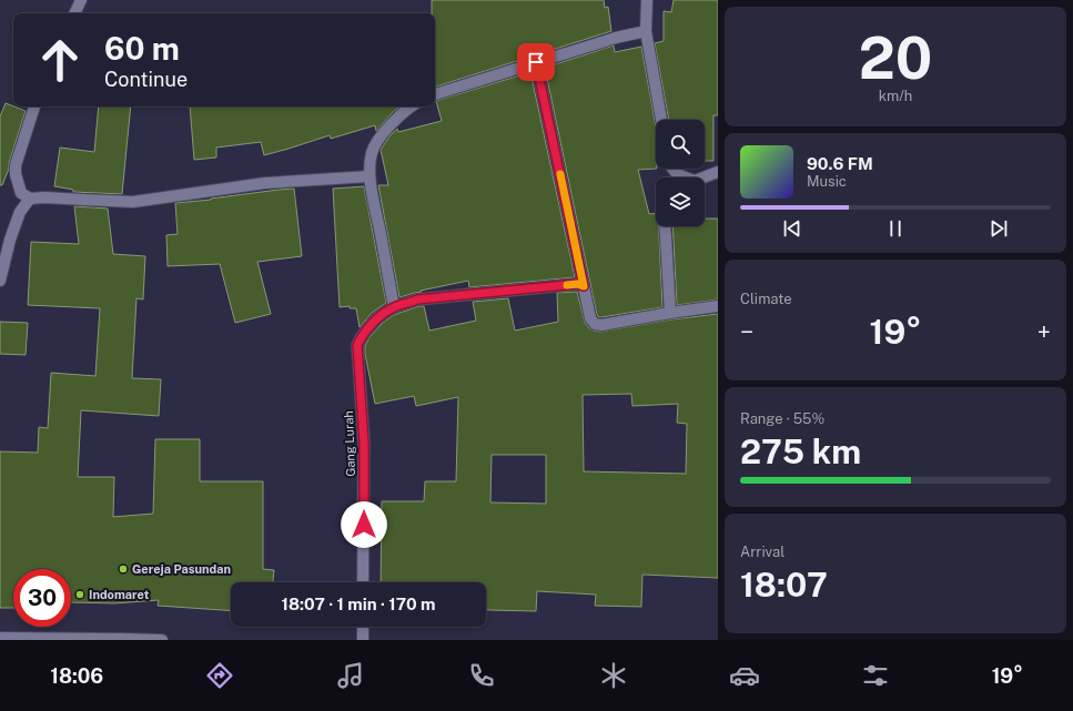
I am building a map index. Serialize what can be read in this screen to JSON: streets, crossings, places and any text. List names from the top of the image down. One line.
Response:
{"streets":{"street":["Gang Lurah"]},"places":["Gereja Pasundan","Indomaret"],"page":{"tile":[["20","km/h"],"Climate",["Range · 55%","275 km"],["Arrival","18:07"]],"turn":["60 m","Continue"],"song":["90.6 FM","Music"],"heat":["−","19°","+"],"limit":"30","trip":"18:07 · 1 min · 170 m","tabs":["18:06","19°"]}}
